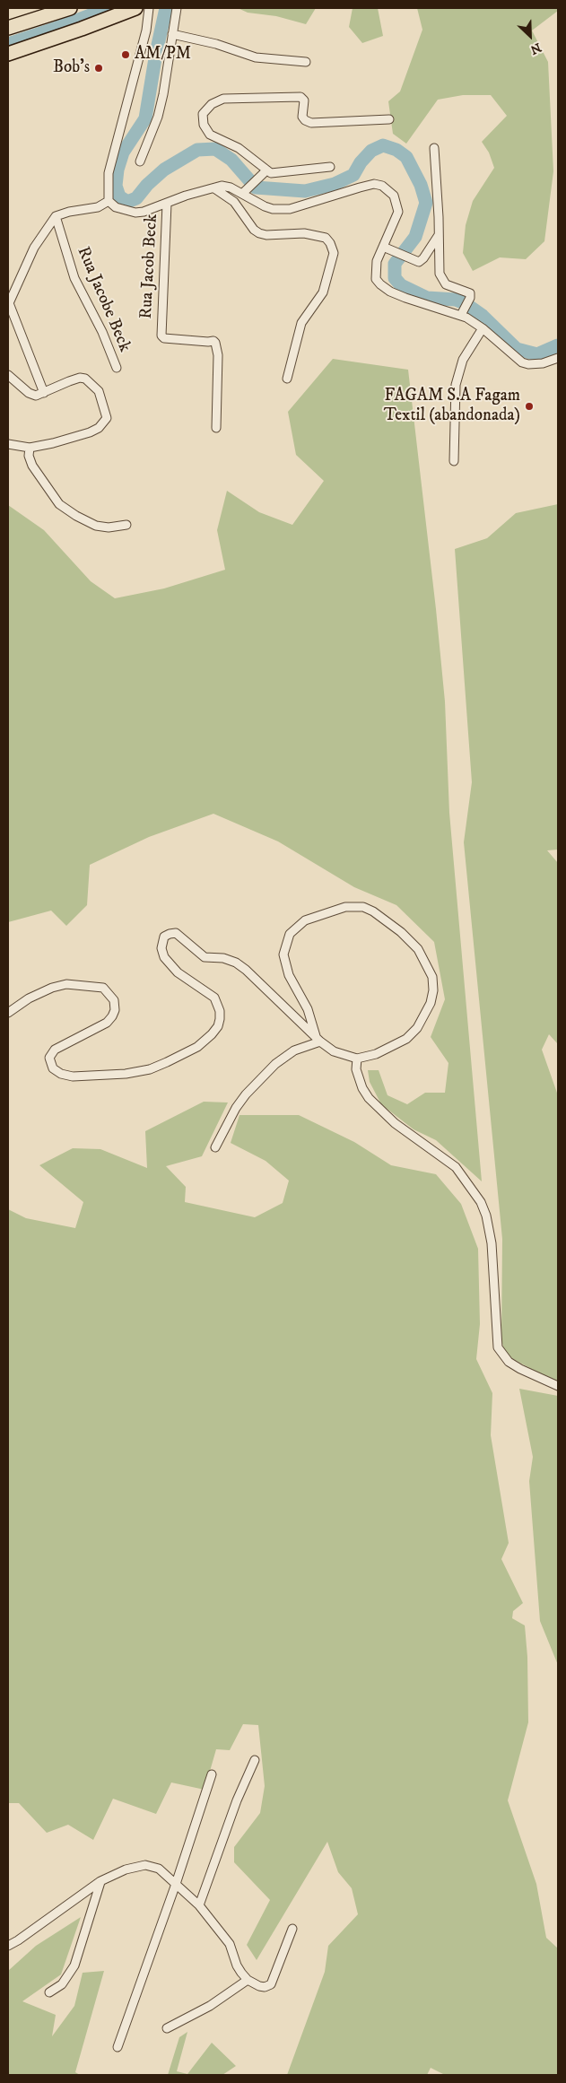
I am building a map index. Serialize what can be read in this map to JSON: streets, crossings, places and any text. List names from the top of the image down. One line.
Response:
{"streets":{"street":["Rua Jacob Beck","Rua Jacobe Beck"]},"places":["AM/PM","Bob's","FAGAM S.A Fagam Textil (abandonada)"],"north":"bottom right"}
